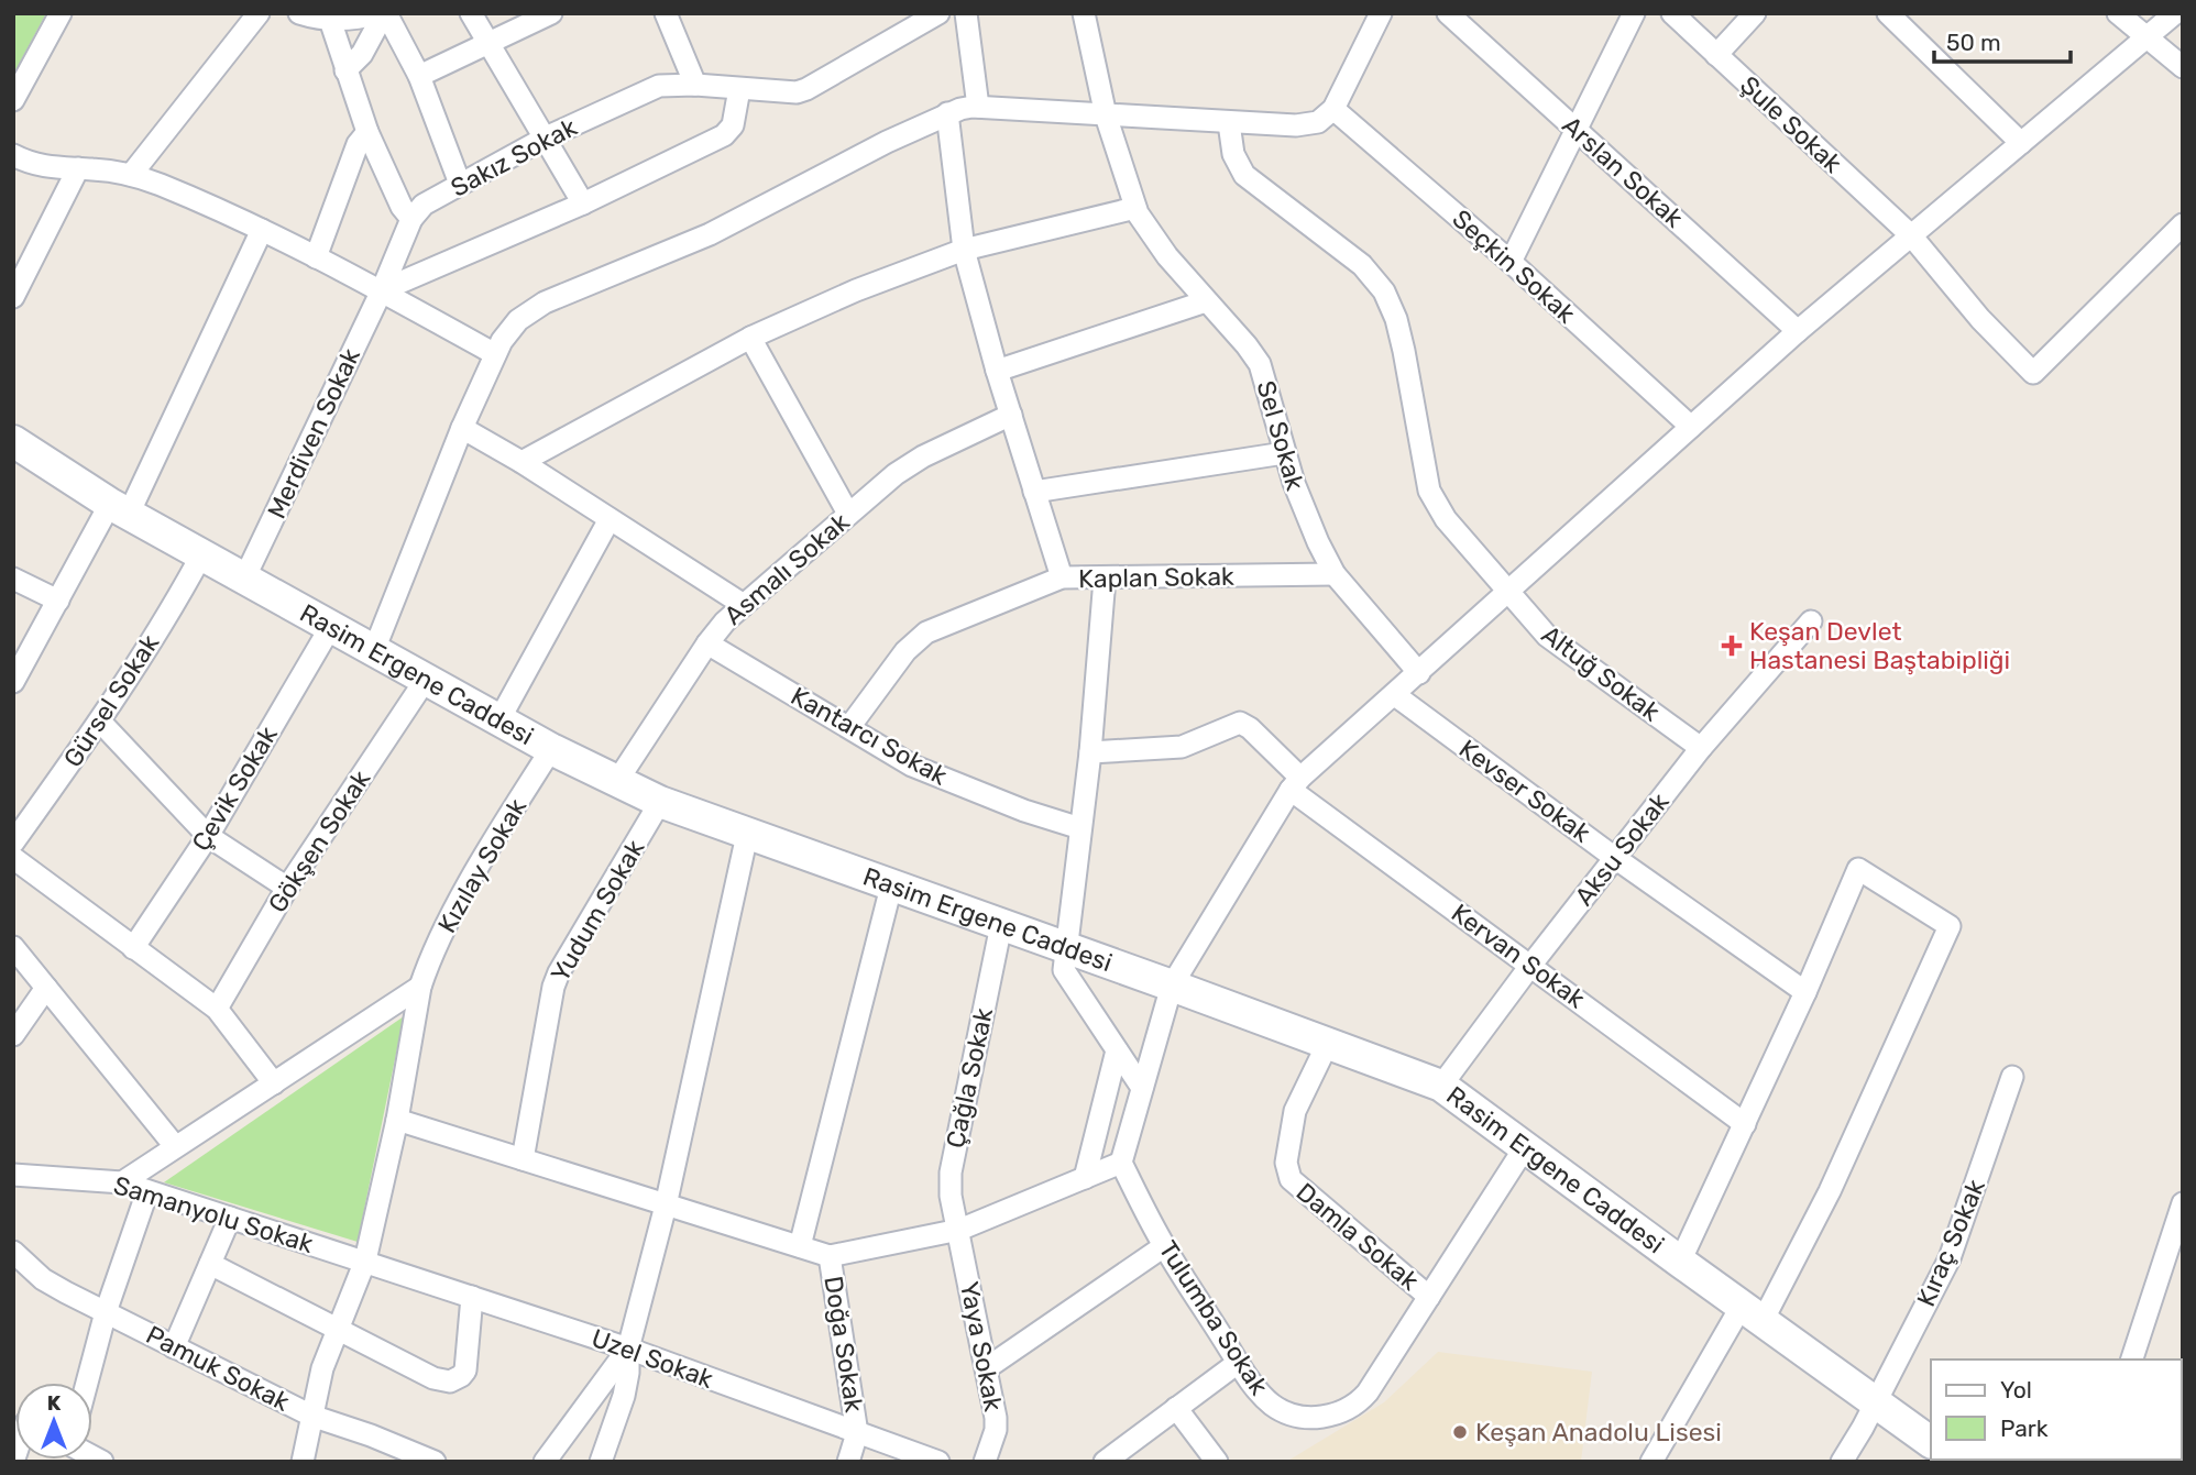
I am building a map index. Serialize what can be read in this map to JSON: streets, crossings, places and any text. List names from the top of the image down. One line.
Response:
{"streets":{"main road":["Rasim Ergene Caddesi"],"street":["Şule Sokak","Sakız Sokak","Arslan Sokak","Seçkin Sokak","Merdiven Sokak","Sel Sokak","Asmalı Sokak","Kaplan Sokak","Altuğ Sokak","Gürsel Sokak","Kantarcı Sokak","Çevik Sokak","Kevser Sokak","Gökşen Sokak","Aksu Sokak","Kızılay Sokak","Yudum Sokak","Kervan Sokak","Çağla Sokak","Samanyolu Sokak","Damla Sokak","Kıraç Sokak","Tulumba Sokak","Doğa Sokak","Yaya Sokak","Uzel Sokak","Pamuk Sokak"]},"crossings":[["Sakız Sokak","Merdiven Sokak"],["Merdiven Sokak","Rasim Ergene Caddesi"],["Sel Sokak","Kaplan Sokak"],["Asmalı Sokak","Rasim Ergene Caddesi"],["Asmalı Sokak","Kantarcı Sokak"],["Kaplan Sokak","Kantarcı Sokak"],["Rasim Ergene Caddesi","Gürsel Sokak"],["Rasim Ergene Caddesi","Çevik Sokak"],["Rasim Ergene Caddesi","Gökşen Sokak"],["Rasim Ergene Caddesi","Aksu Sokak"],["Rasim Ergene Caddesi","Kızılay Sokak"],["Rasim Ergene Caddesi","Yudum Sokak"],["Rasim Ergene Caddesi","Çağla Sokak"],["Rasim Ergene Caddesi","Damla Sokak"],["Rasim Ergene Caddesi","Kıraç Sokak"],["Rasim Ergene Caddesi","Tulumba Sokak"],["Altuğ Sokak","Aksu Sokak"],["Kevser Sokak","Aksu Sokak"],["Aksu Sokak","Kervan Sokak"],["Kızılay Sokak","Samanyolu Sokak"],["Kızılay Sokak","Uzel Sokak"],["Kızılay Sokak","Pamuk Sokak"],["Çağla Sokak","Yaya Sokak"],["Samanyolu Sokak","Uzel Sokak"],["Damla Sokak","Tulumba Sokak"],["Doğa Sokak","Uzel Sokak"]],"places":{"health":["Keşan Devlet Hastanesi Baştabipliği"],"other":["Keşan Anadolu Lisesi"]},"legend":["Yol","Park"],"scale_bar":"50 m","north":"top"}
